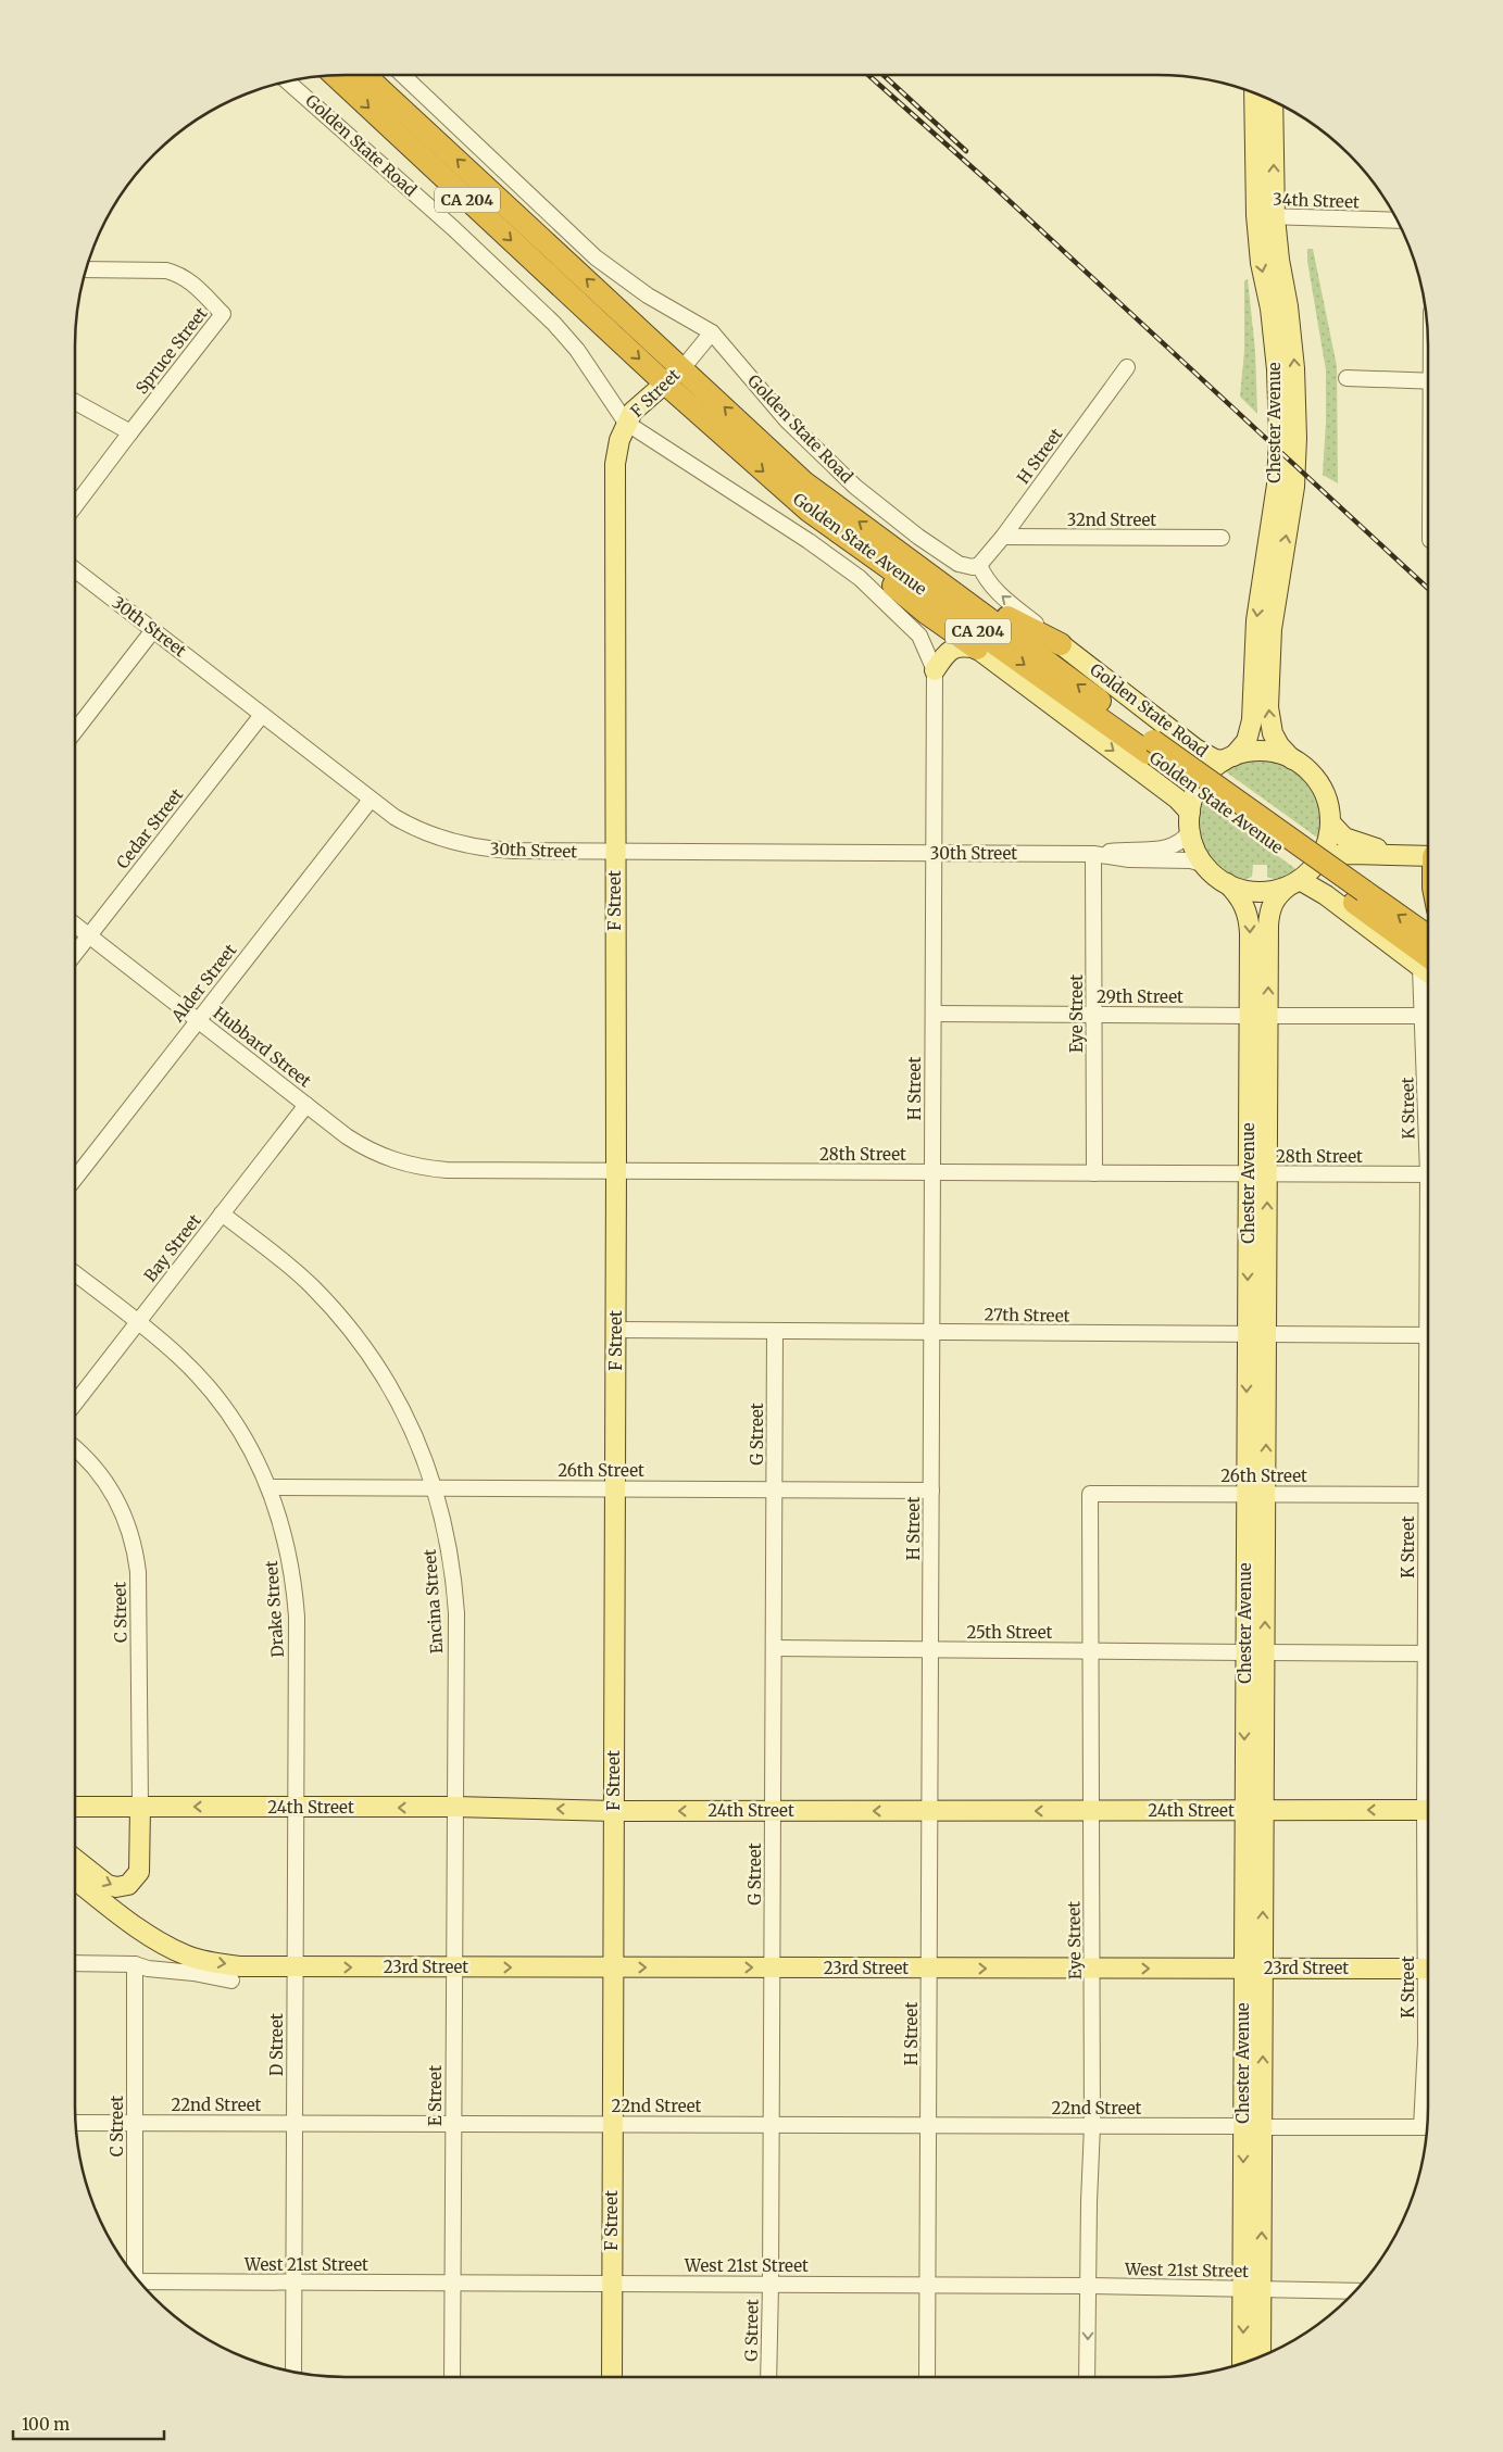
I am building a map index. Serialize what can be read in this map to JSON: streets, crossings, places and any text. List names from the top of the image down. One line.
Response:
{"streets":{"highway":["CA 204","Golden State Avenue"],"main road":["Golden State Road","F Street","Chester Avenue","24th Street","23rd Street"],"street":["34th Street","Spruce Street","H Street","32nd Street","30th Street","Cedar Street","Alder Street","29th Street","Eye Street","Hubbard Street","K Street","28th Street","Bay Street","27th Street","G Street","26th Street","Encina Street","Drake Street","C Street","25th Street","D Street","E Street","22nd Street","West 21st Street"]},"crossings":[["Golden State Road","F Street"],["Golden State Road","Chester Avenue"],["Golden State Road","H Street"],["Golden State Road","30th Street"],["34th Street","Chester Avenue"],["F Street","Golden State Avenue"],["F Street","30th Street"],["F Street","28th Street"],["F Street","27th Street"],["F Street","26th Street"],["F Street","24th Street"],["F Street","23rd Street"],["F Street","22nd Street"],["F Street","West 21st Street"],["Chester Avenue","30th Street"],["Chester Avenue","29th Street"],["Chester Avenue","28th Street"],["Chester Avenue","27th Street"],["Chester Avenue","26th Street"],["Chester Avenue","25th Street"],["Chester Avenue","24th Street"],["Chester Avenue","23rd Street"],["Chester Avenue","22nd Street"],["Chester Avenue","West 21st Street"],["H Street","32nd Street"],["H Street","30th Street"],["H Street","29th Street"],["H Street","28th Street"],["H Street","27th Street"],["H Street","26th Street"],["H Street","25th Street"],["H Street","24th Street"],["H Street","23rd Street"],["H Street","22nd Street"],["H Street","West 21st Street"],["30th Street","Cedar Street"],["30th Street","Alder Street"],["30th Street","Eye Street"],["Cedar Street","Hubbard Street"],["Alder Street","Hubbard Street"],["29th Street","Eye Street"],["Eye Street","28th Street"],["Eye Street","26th Street"],["Eye Street","25th Street"],["Eye Street","24th Street"],["Eye Street","23rd Street"],["Eye Street","22nd Street"],["Eye Street","West 21st Street"],["Hubbard Street","28th Street"],["Hubbard Street","Bay Street"],["28th Street","Bay Street"],["Bay Street","Encina Street"],["Bay Street","Drake Street"],["27th Street","G Street"],["G Street","26th Street"],["G Street","25th Street"],["G Street","24th Street"],["G Street","23rd Street"],["G Street","22nd Street"],["G Street","West 21st Street"],["26th Street","Encina Street"],["26th Street","Drake Street"],["Encina Street","24th Street"],["Encina Street","E Street"],["Drake Street","24th Street"],["Drake Street","D Street"],["C Street","24th Street"],["C Street","22nd Street"],["24th Street","D Street"],["24th Street","E Street"],["23rd Street","D Street"],["23rd Street","E Street"],["D Street","22nd Street"],["D Street","West 21st Street"],["E Street","22nd Street"],["E Street","West 21st Street"]],"one_way":["24th Street","23rd Street"],"scale_bar":"100 m"}
